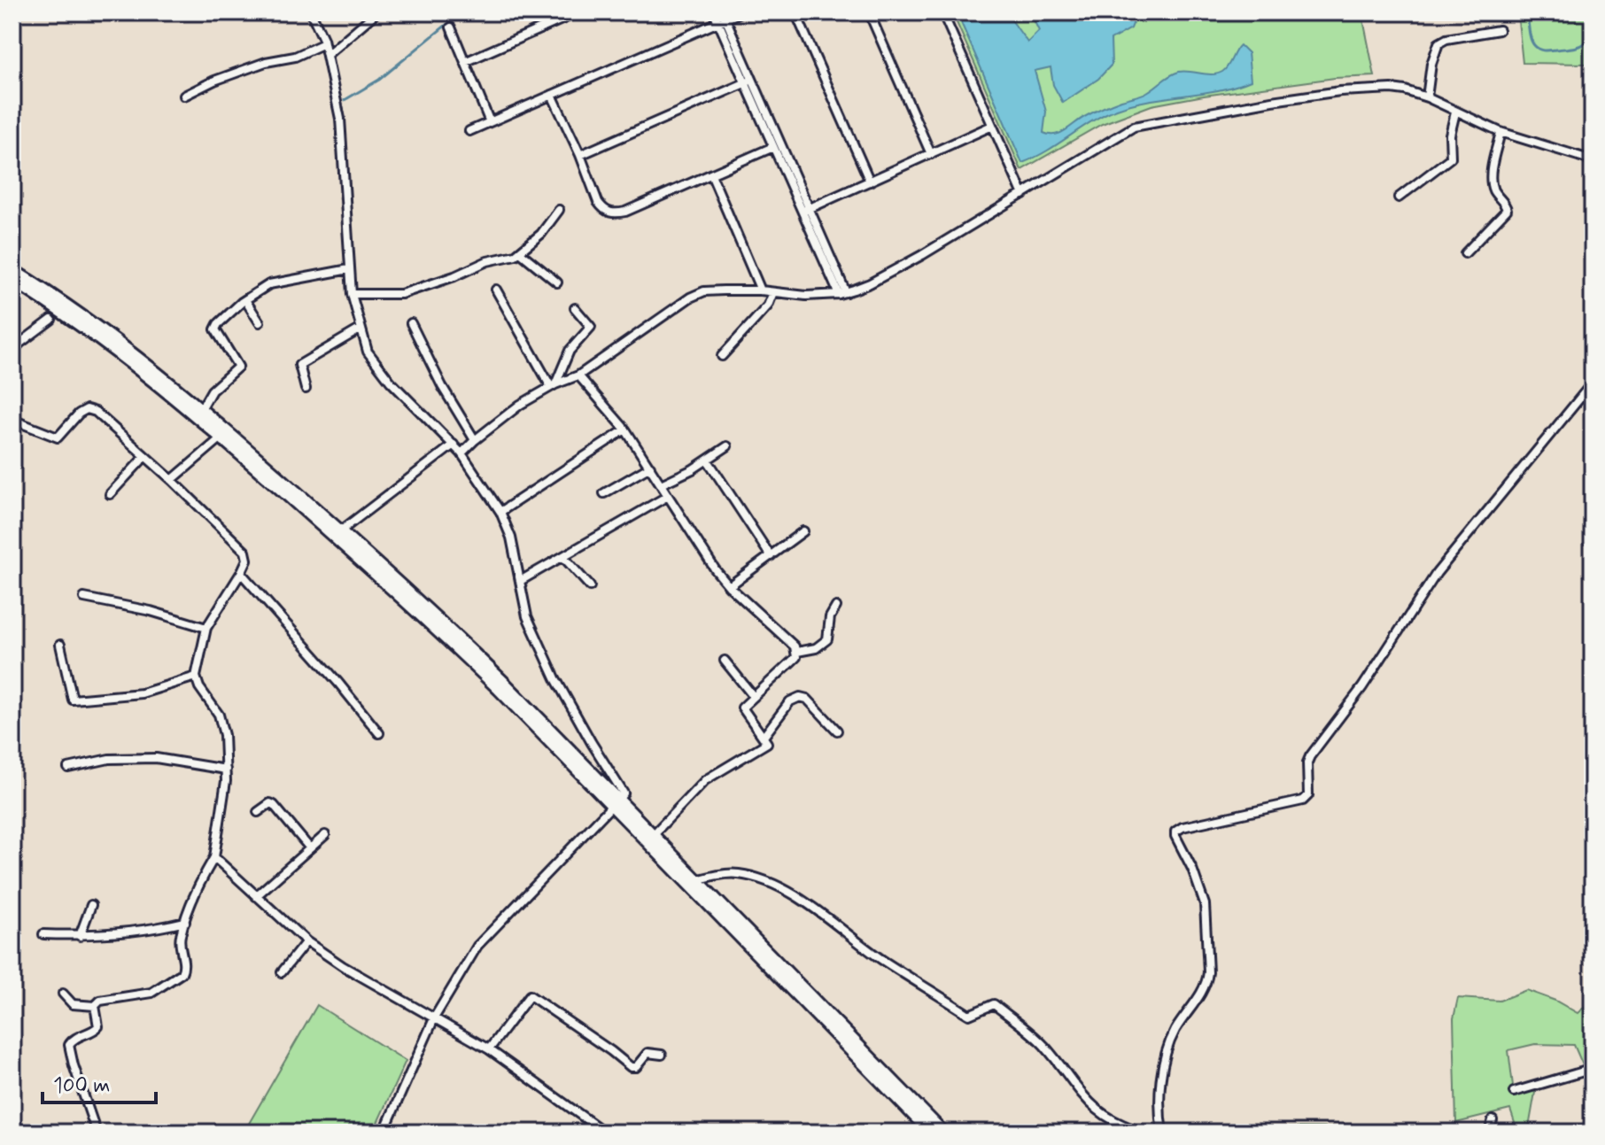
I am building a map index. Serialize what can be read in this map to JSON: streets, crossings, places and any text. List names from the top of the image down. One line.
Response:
{"scale_bar":"100 m"}
